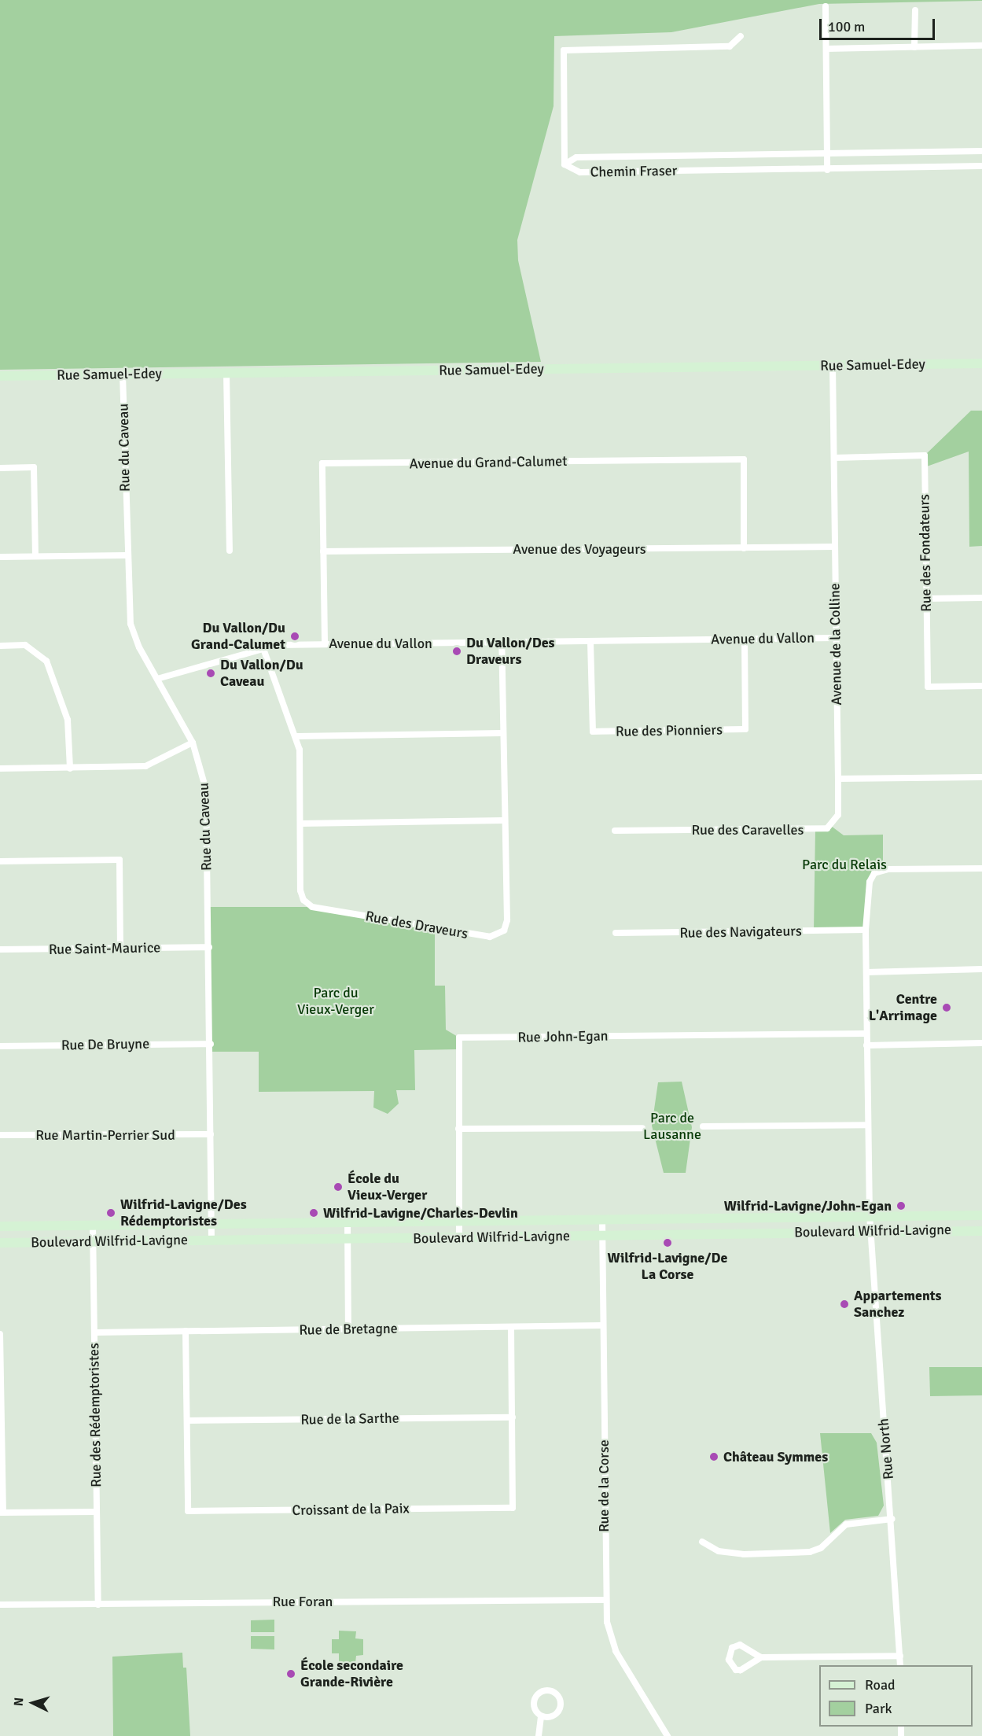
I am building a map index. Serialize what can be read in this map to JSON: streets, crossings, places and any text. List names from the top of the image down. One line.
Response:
{"streets":{"main road":["Rue Samuel-Edey","Boulevard Wilfrid-Lavigne"],"street":["Chemin Fraser","Rue du Caveau","Avenue du Grand-Calumet","Avenue des Voyageurs","Rue des Fondateurs","Avenue du Vallon","Avenue de la Colline","Rue des Pionniers","Rue des Caravelles","Rue des Draveurs","Rue des Navigateurs","Rue Saint-Maurice","Rue John-Egan","Rue De Bruyne","Rue Martin-Perrier Sud","Rue de Bretagne","Rue des Rédemptoristes","Rue de la Sarthe","Rue North","Rue de la Corse","Croissant de la Paix","Rue Foran"]},"crossings":[["Rue Samuel-Edey","Rue du Caveau"],["Rue Samuel-Edey","Avenue de la Colline"],["Rue du Caveau","Avenue du Vallon"],["Rue du Caveau","Rue Saint-Maurice"],["Rue du Caveau","Rue De Bruyne"],["Rue du Caveau","Rue Martin-Perrier Sud"],["Rue du Caveau","Boulevard Wilfrid-Lavigne"],["Avenue du Grand-Calumet","Avenue des Voyageurs"],["Avenue du Grand-Calumet","Avenue du Vallon"],["Avenue des Voyageurs","Avenue de la Colline"],["Rue des Fondateurs","Avenue de la Colline"],["Avenue du Vallon","Avenue de la Colline"],["Avenue du Vallon","Rue des Pionniers"],["Avenue du Vallon","Rue des Draveurs"],["Avenue de la Colline","Rue des Caravelles"],["Rue John-Egan","Boulevard Wilfrid-Lavigne"],["Boulevard Wilfrid-Lavigne","Rue des Rédemptoristes"],["Boulevard Wilfrid-Lavigne","Rue North"],["Boulevard Wilfrid-Lavigne","Rue de la Corse"],["Rue de Bretagne","Rue des Rédemptoristes"],["Rue de Bretagne","Rue de la Corse"],["Rue de Bretagne","Croissant de la Paix"],["Rue des Rédemptoristes","Rue Foran"],["Rue de la Sarthe","Croissant de la Paix"],["Rue de la Corse","Rue Foran"]],"parks":["Parc du Relais","Parc du Vieux-Verger","Parc de Lausanne"],"places":["Du Vallon/Du Grand-Calumet","Du Vallon/Des Draveurs","Du Vallon/Du Caveau","Centre L'Arrimage","École du Vieux-Verger","Wilfrid-Lavigne/John-Egan","Wilfrid-Lavigne/Des Rédemptoristes","Wilfrid-Lavigne/Charles-Devlin","Wilfrid-Lavigne/De La Corse","Appartements Sanchez","Château Symmes","École secondaire Grande-Rivière"],"legend":["Road","Park"],"scale_bar":"100 m","north":"left"}
